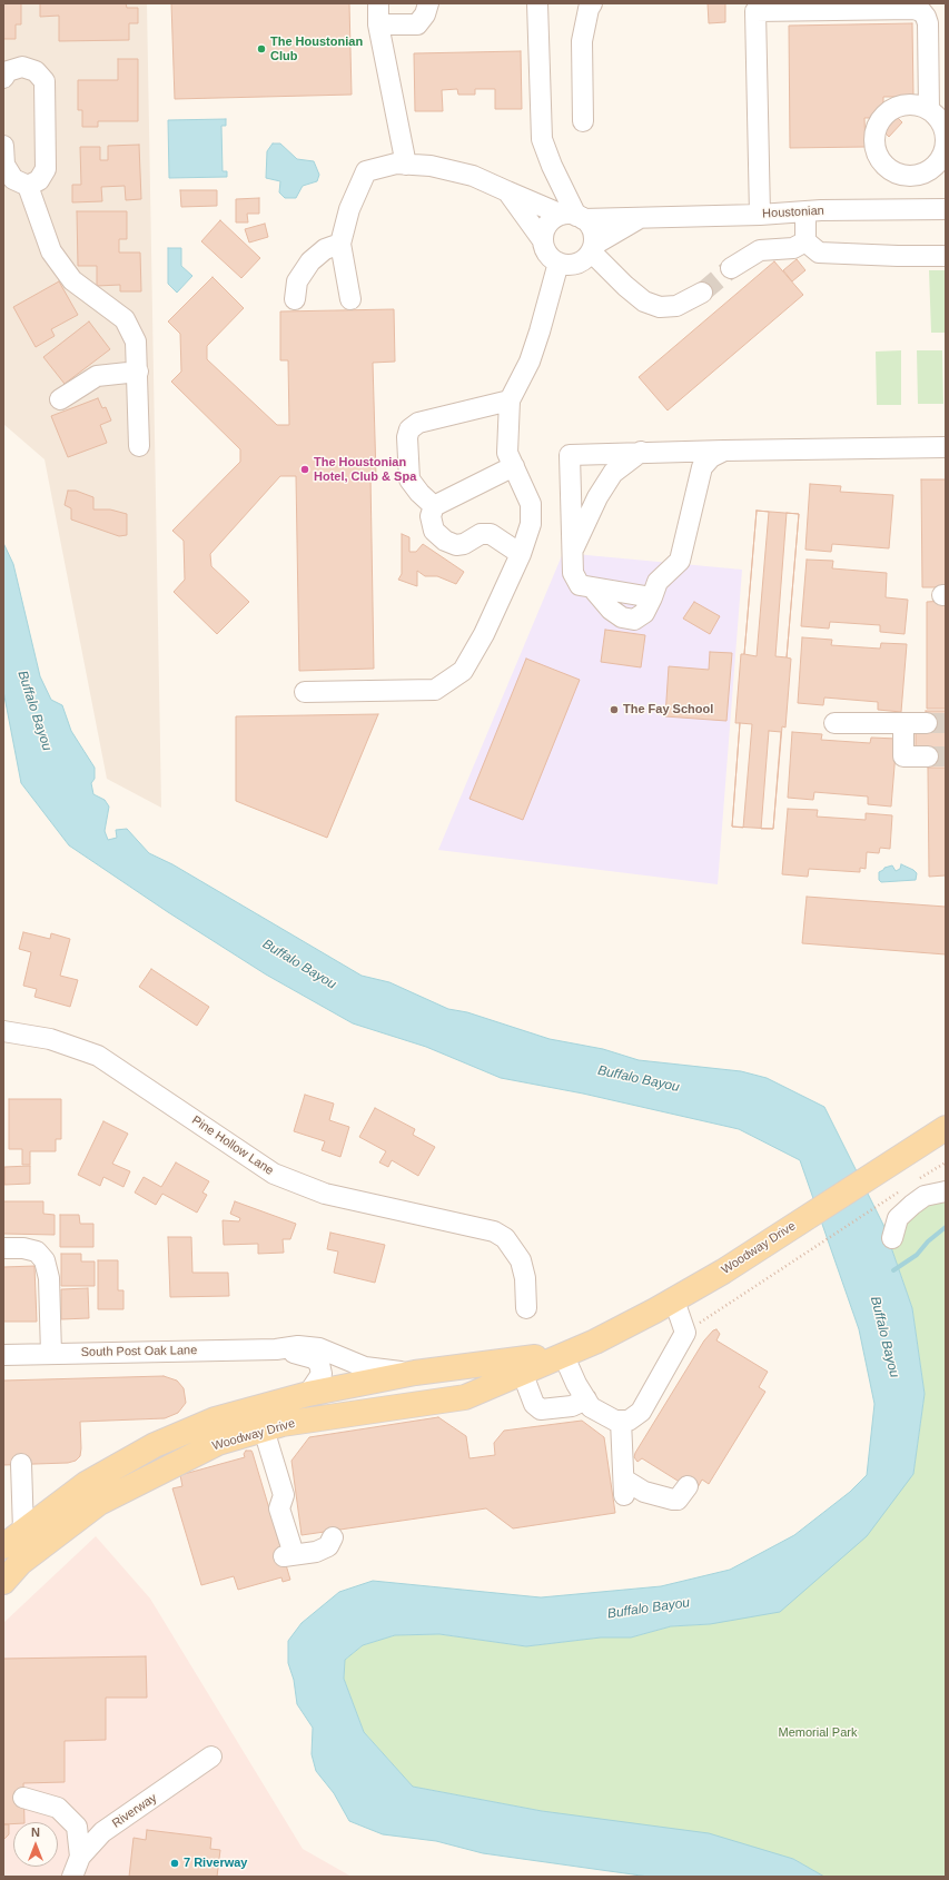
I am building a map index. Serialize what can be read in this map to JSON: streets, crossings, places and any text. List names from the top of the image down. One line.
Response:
{"streets":{"main road":["Woodway Drive"],"street":["Houstonian","Pine Hollow Lane","South Post Oak Lane","Riverway"]},"crossings":[["Woodway Drive","South Post Oak Lane"]],"water":["Buffalo Bayou"],"parks":["Memorial Park"],"places":["The Houstonian Club","The Houstonian Hotel, Club & Spa","The Fay School","7 Riverway"],"north":"top"}
